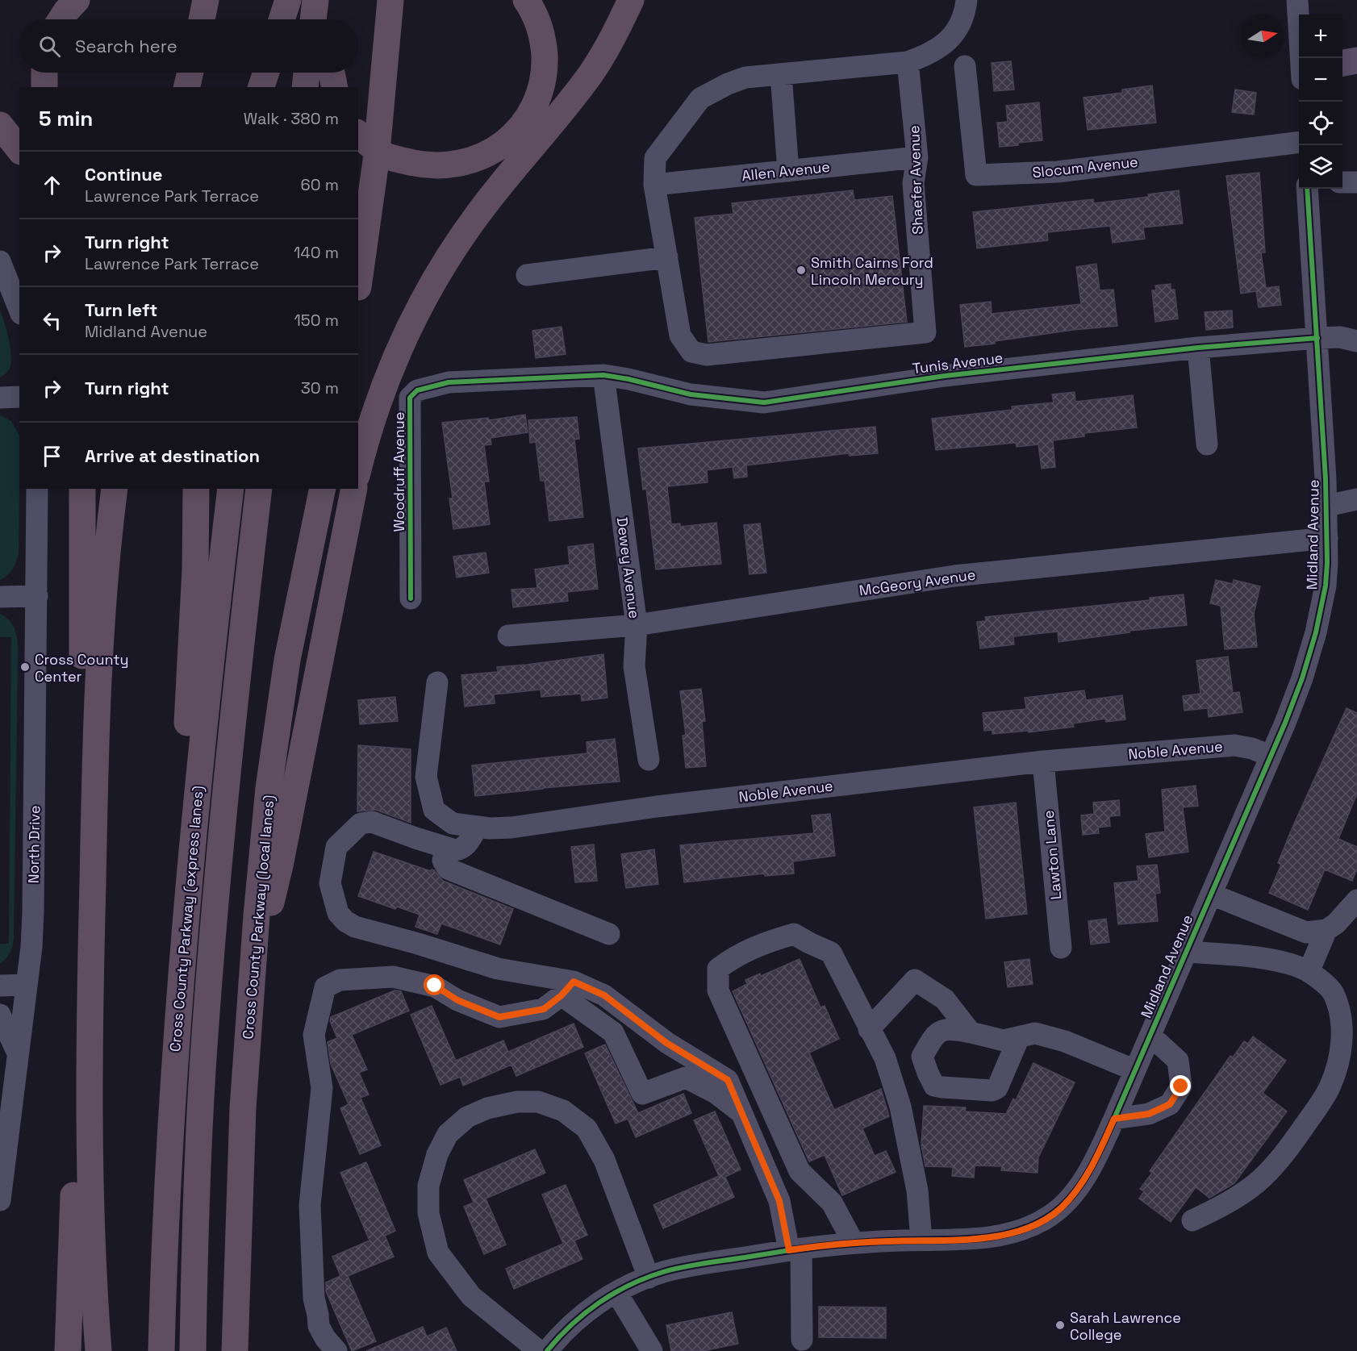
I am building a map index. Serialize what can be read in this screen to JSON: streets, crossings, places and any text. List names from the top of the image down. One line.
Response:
{"streets":{"highway":["Cross County Parkway (local lanes)","Cross County Parkway (express lanes)"],"street":["Slocum Avenue","Allen Avenue","Shaefer Avenue","Tunis Avenue","Woodruff Avenue","Midland Avenue","Dewey Avenue","McGeory Avenue","Noble Avenue","North Drive","Lawton Lane"]},"crossings":[["Allen Avenue","Shaefer Avenue"],["Tunis Avenue","Woodruff Avenue"],["Tunis Avenue","Midland Avenue"],["Tunis Avenue","Dewey Avenue"],["Woodruff Avenue","Dewey Avenue"],["Midland Avenue","McGeory Avenue"],["Midland Avenue","Noble Avenue"],["Dewey Avenue","McGeory Avenue"],["Noble Avenue","Lawton Lane"]],"places":["Smith Cairns Ford Lincoln Mercury","Cross County Center","Sarah Lawrence College"],"north":"right","page":{"map_buttons":["+","−"],"search":"Search here","heading":["5 min","Walk · 380 m"],"list":[["Continue","Lawrence Park Terrace","60 m"],["Turn right","Lawrence Park Terrace","140 m"],["Turn left","Midland Avenue","150 m"],["Turn right","30 m"],"Arrive at destination"]}}
